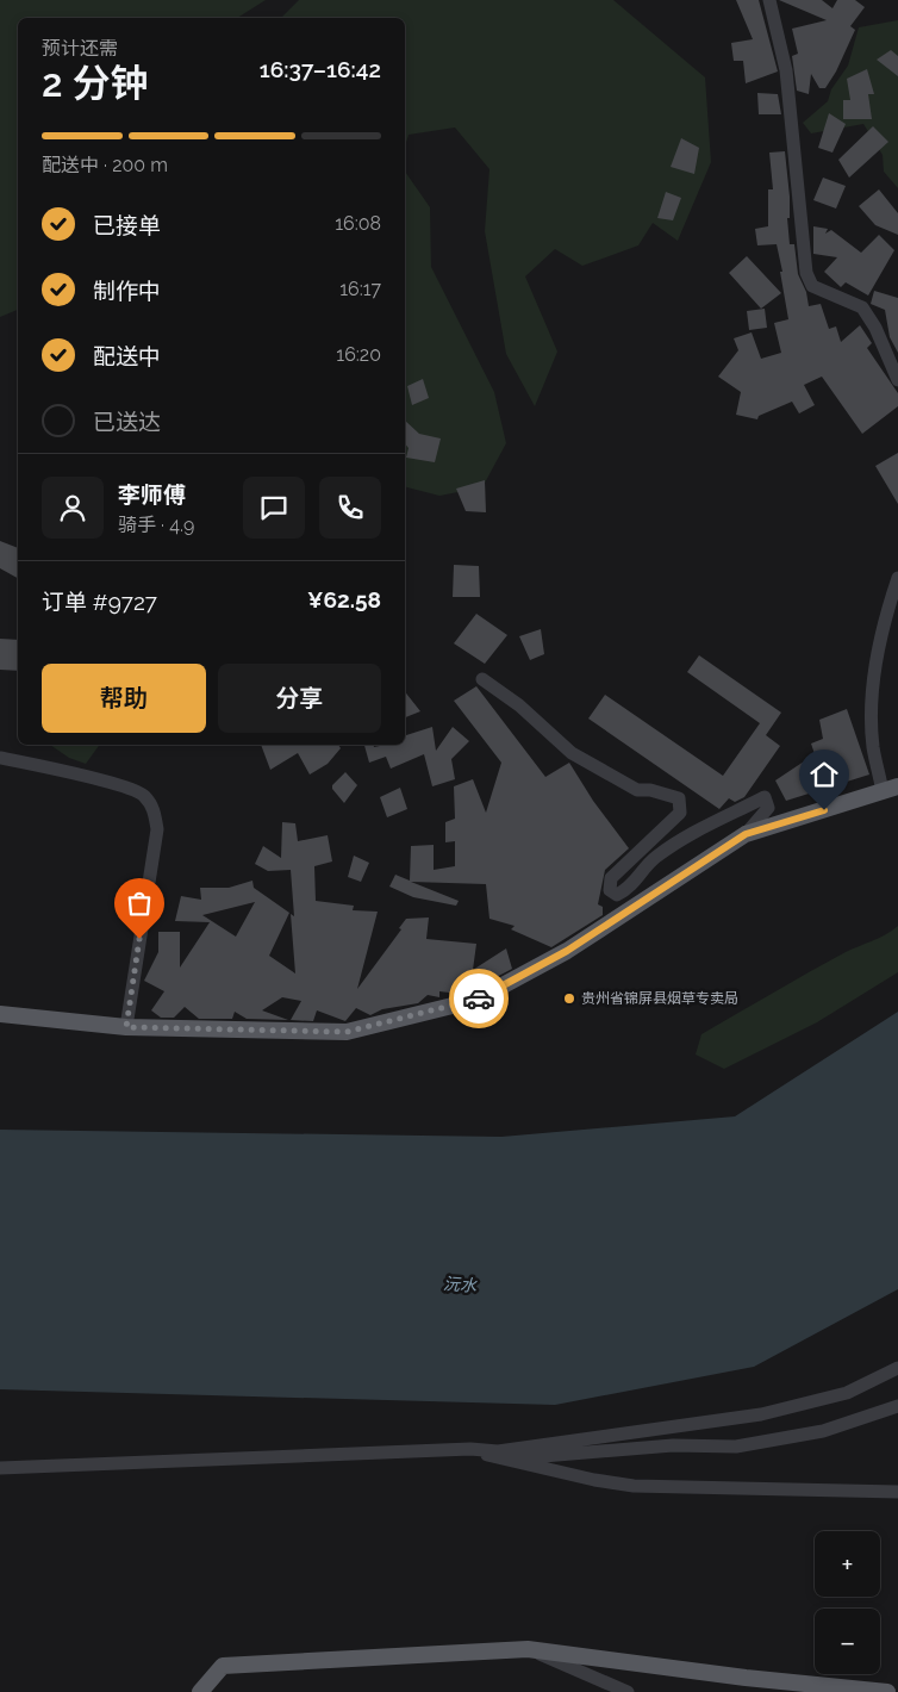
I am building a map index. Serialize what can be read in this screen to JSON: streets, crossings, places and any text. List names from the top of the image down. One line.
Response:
{"water":["沅水"],"places":["贵州省锦屏县烟草专卖局"],"page":{"heading":["2 分钟","预计还需","16:37–16:42"],"panel":["李师傅","骑手 · 4.9","订单 #9727","¥62.58"],"bar":"配送中 · 200 m","list":[["已接单","16:08"],["制作中","16:17"],["配送中","16:20"],"已送达"],"buttons":["帮助","分享"],"map_buttons":["+","−"]}}
